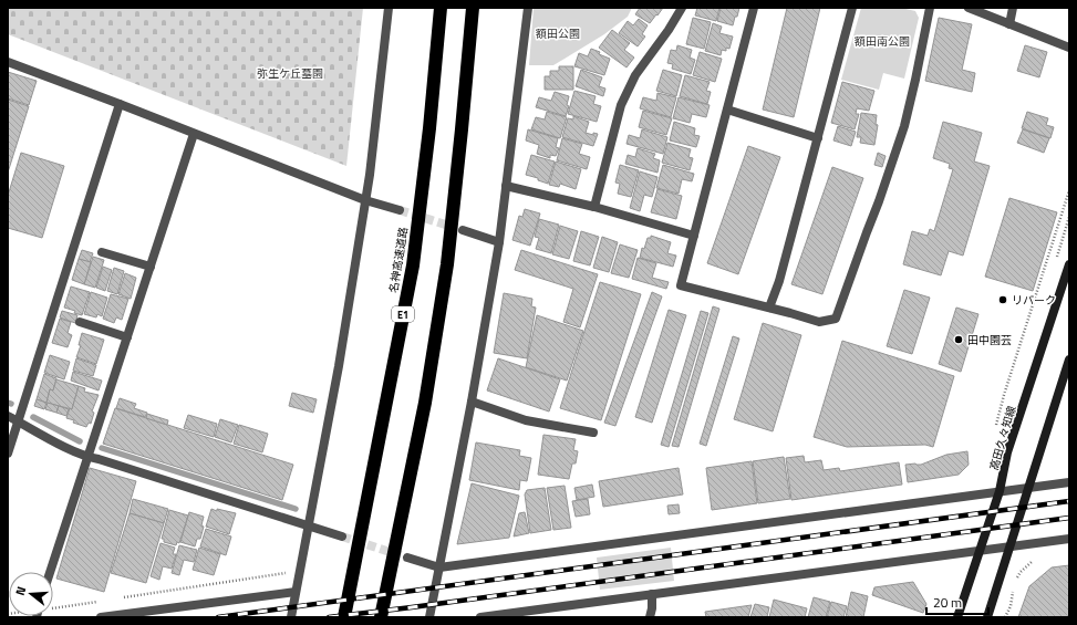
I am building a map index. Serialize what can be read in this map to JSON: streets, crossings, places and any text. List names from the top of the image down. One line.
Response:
{"streets":{"highway":["名神高速道路","E1"],"main road":["高田久々知線"]},"parks":["額田公園","額田南公園","弥生ケ丘墓園"],"places":["リパーク","田中園芸"],"scale_bar":"20 m","north":"left"}
